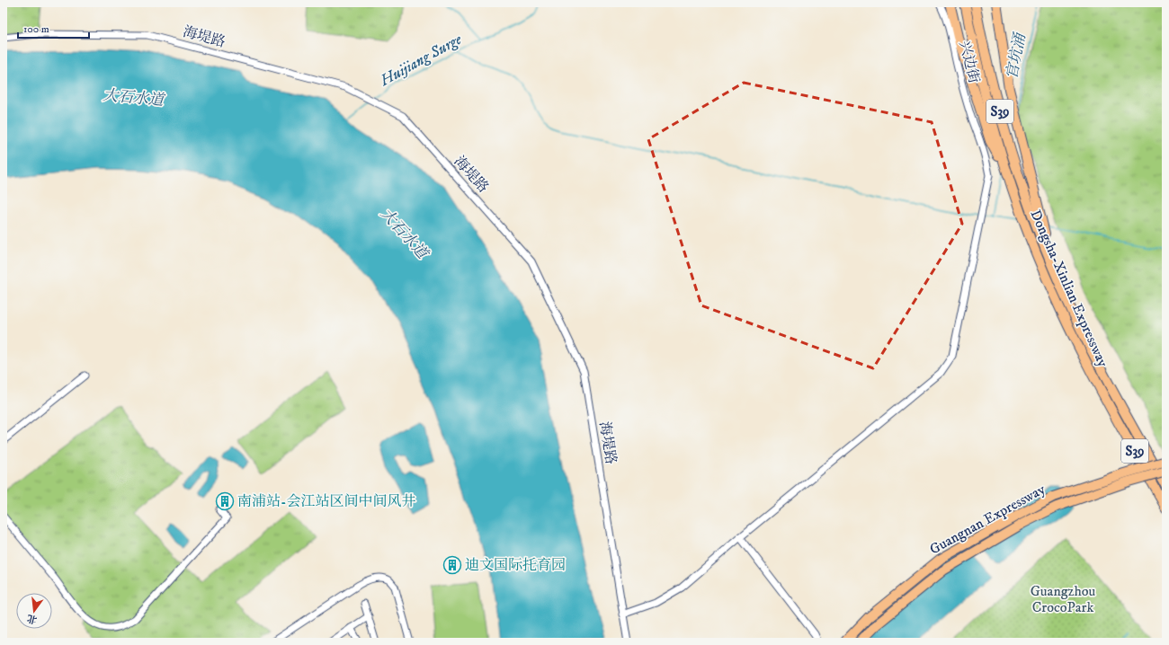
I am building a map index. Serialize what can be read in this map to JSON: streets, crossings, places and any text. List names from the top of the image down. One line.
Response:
{"streets":{"highway":["S39","Dongsha-Xinlian Expressway","Guangnan Expressway"],"street":["海堤路","兴边街"]},"crossings":[["海堤路","兴边街"]],"water":["官坑涌","Huijiang Surge","大石水道"],"parks":["Guangzhou CrocoPark"],"places":{"building":["南浦站-会江站区间中间风井","迪文国际托育园"]},"scale_bar":"100 m","north":"bottom"}
